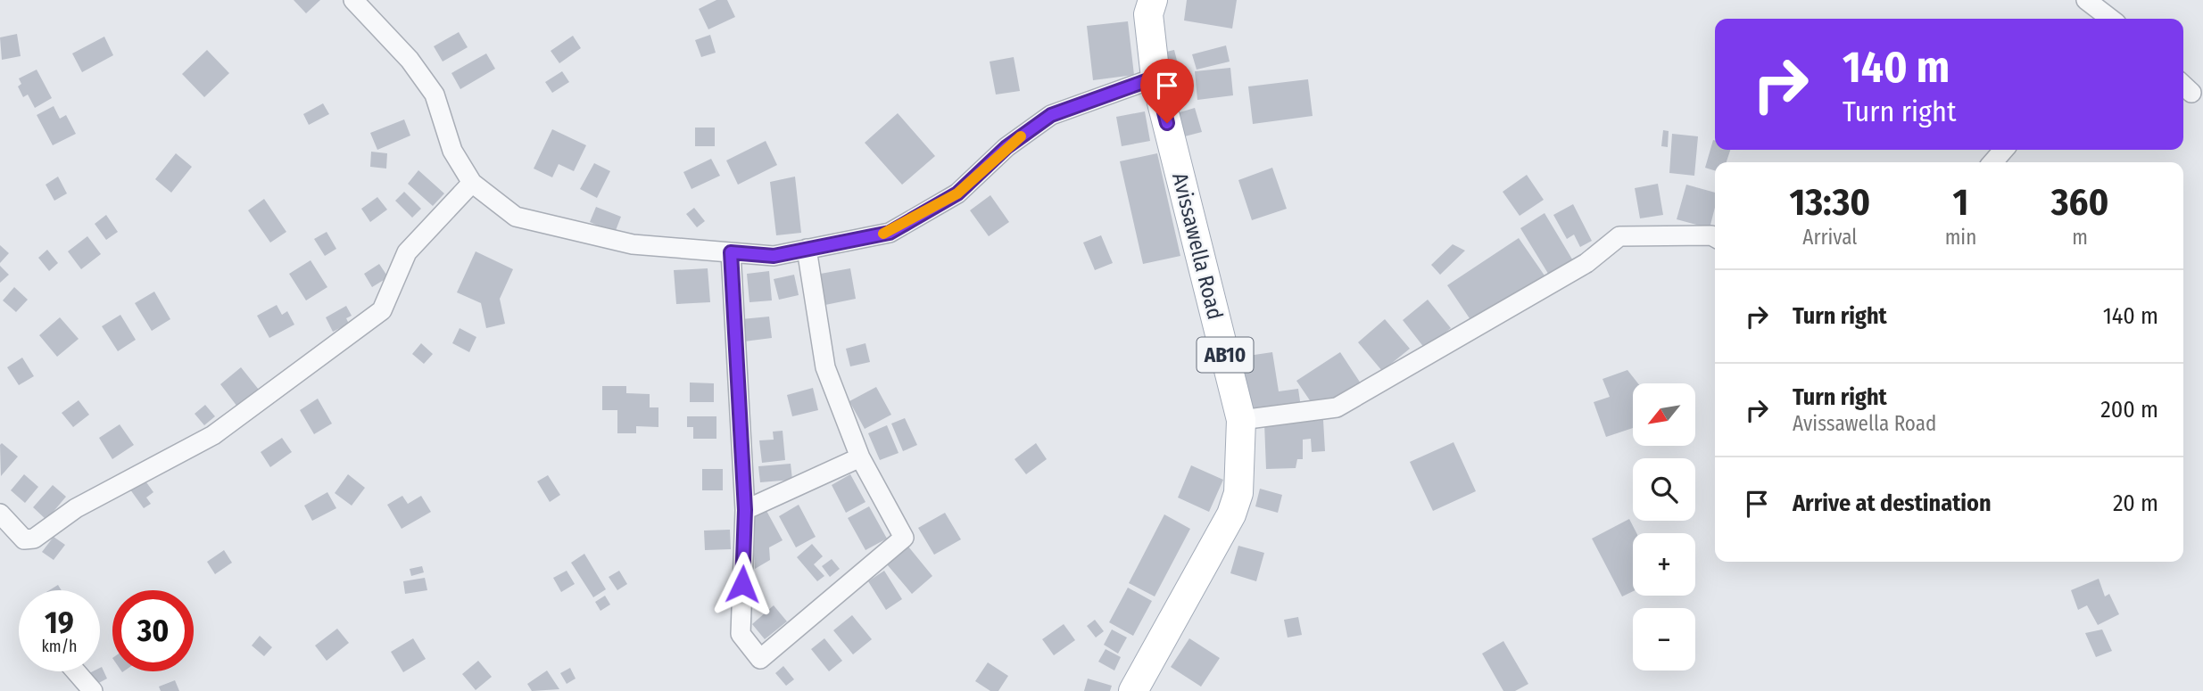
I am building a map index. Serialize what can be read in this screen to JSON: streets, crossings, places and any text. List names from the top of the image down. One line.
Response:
{"streets":{"main road":["Avissawella Road","AB10"]},"north":"bottom left","page":{"turn":["140 m","Turn right"],"eta":["13:30","Arrival","1","min","360","m"],"list":[{"name":"Turn right","value":"140 m"},{"name":"Turn right","note":"Avissawella Road","value":"200 m"},{"name":"Arrive at destination","value":"20 m"}],"map_buttons":["+","−"],"speed":"19 km/h","limit":"30"}}
